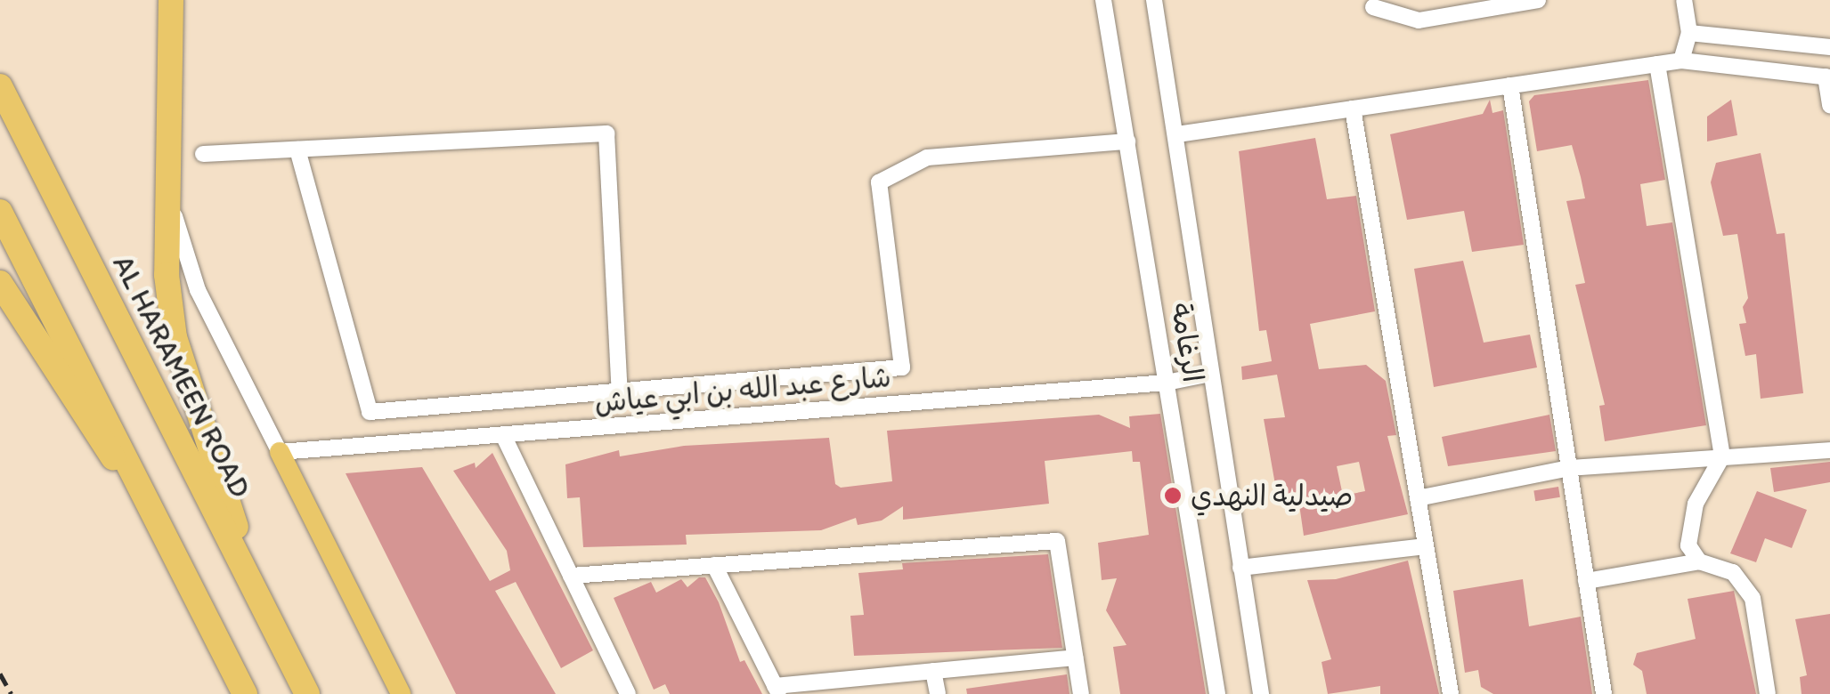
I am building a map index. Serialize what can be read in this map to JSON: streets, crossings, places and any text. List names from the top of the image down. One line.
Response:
{"streets":{"highway":["AL HARAMEEN ROAD"],"street":["الرغامة","شارع عبد الله بن ابي عياش"]},"crossings":[["الرغامة","شارع عبد الله بن ابي عياش"]],"places":["صيدلية النهدي"]}
